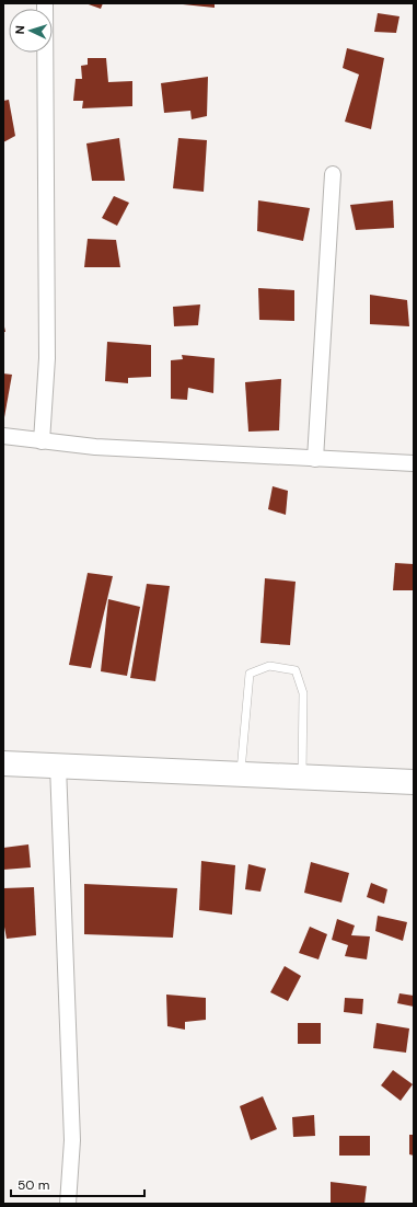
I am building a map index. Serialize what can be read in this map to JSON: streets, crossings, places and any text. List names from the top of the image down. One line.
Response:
{"scale_bar":"50 m","north":"left"}
